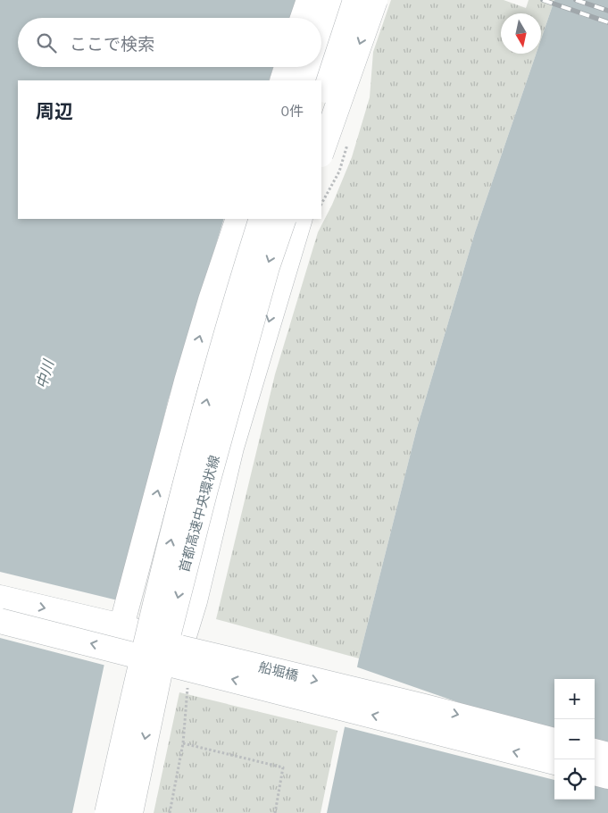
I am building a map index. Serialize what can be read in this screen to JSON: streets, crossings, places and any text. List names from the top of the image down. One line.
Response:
{"streets":{"main road":["首都高速中央環状線","船堀橋"]},"water":["中川"],"north":"bottom","page":{"search":"ここで検索","heading":["周辺","0件"],"map_buttons":["+","−"]}}
